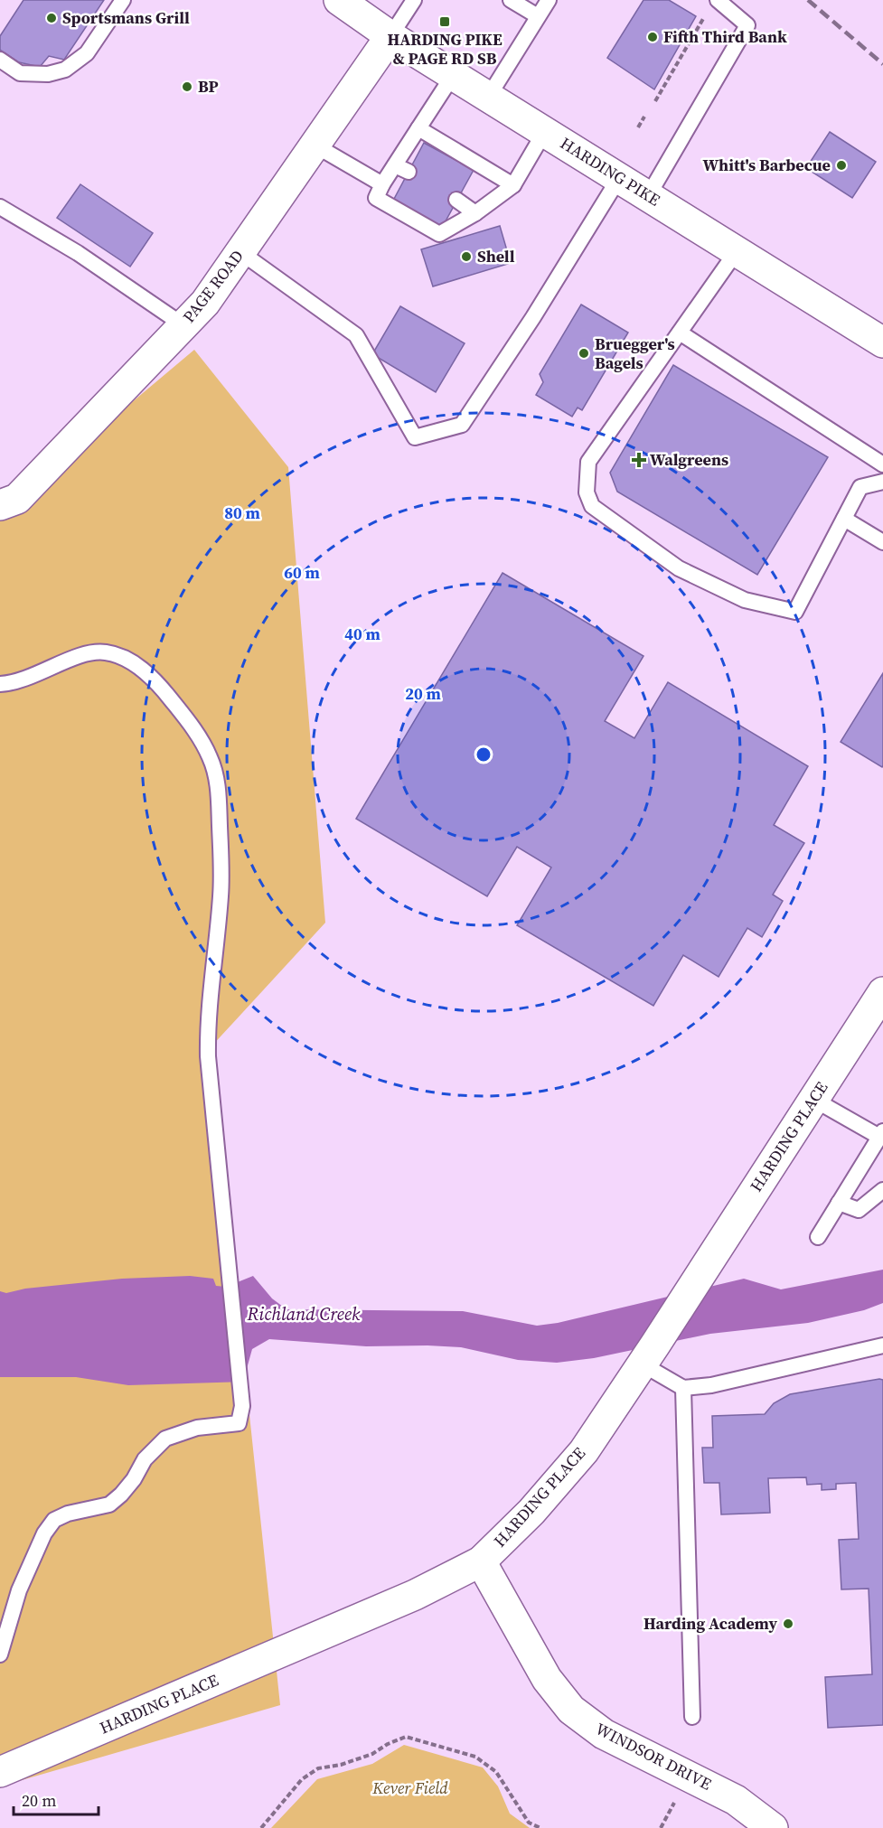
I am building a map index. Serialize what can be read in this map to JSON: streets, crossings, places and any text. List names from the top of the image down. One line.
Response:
{"streets":{"main road":["HARDING PIKE","PAGE ROAD","HARDING PLACE","WINDSOR DRIVE"]},"crossings":[["HARDING PIKE","PAGE ROAD"],["HARDING PLACE","WINDSOR DRIVE"]],"water":["Richland Creek"],"parks":["Kever Field"],"places":{"other":["Sportsmans Grill","Fifth Third Bank","BP","Whitt's Barbecue","Shell","Bruegger's Bagels","Harding Academy"],"transit":["HARDING PIKE & PAGE RD SB"],"health":["Walgreens"]},"scale_bar":"20 m","rings":["80 m","60 m","40 m","20 m"]}
